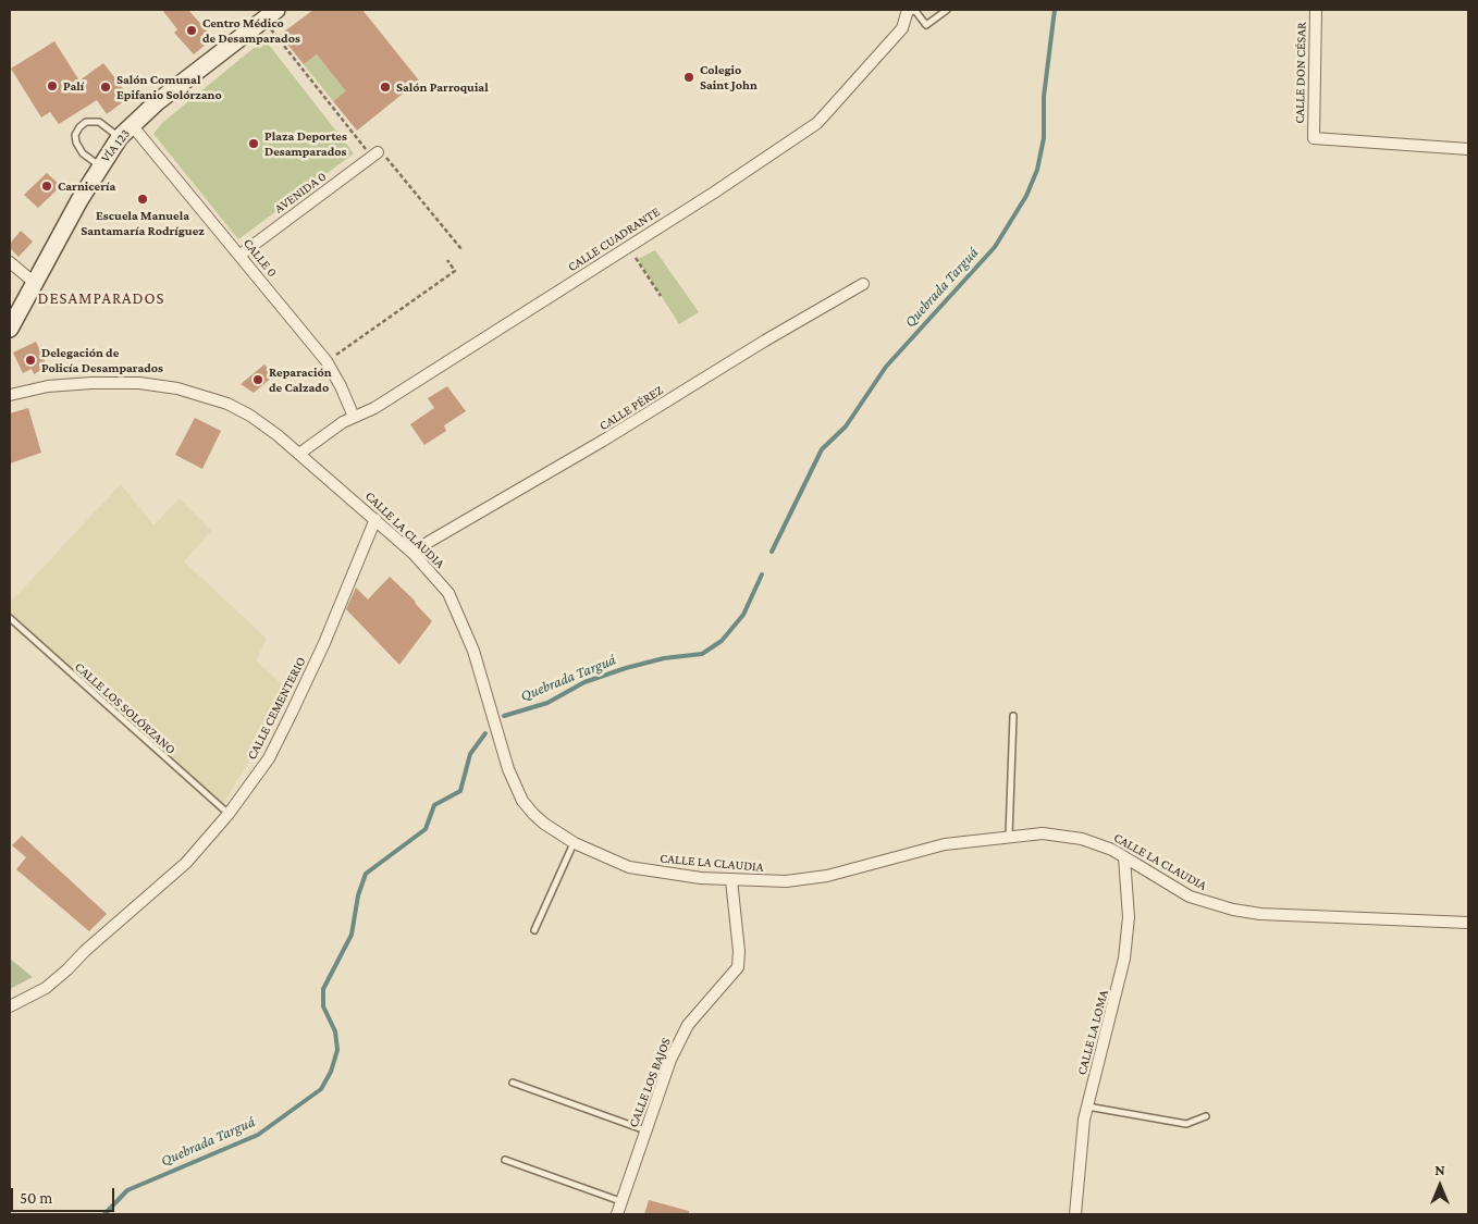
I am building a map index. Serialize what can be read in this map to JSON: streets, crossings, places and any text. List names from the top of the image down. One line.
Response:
{"streets":{"main road":["VÍA 123"],"street":["CALLE DON CÉSAR","AVENIDA 0","CALLE CUADRANTE","CALLE 0","CALLE PÉREZ","CALLE LA CLAUDIA","CALLE CEMENTERIO","CALLE LA LOMA","CALLE LOS BAJOS"],"lane":["CALLE LOS SOLÓRZANO"]},"crossings":[["VÍA 123","CALLE 0"],["AVENIDA 0","CALLE 0"],["CALLE CUADRANTE","CALLE 0"],["CALLE CUADRANTE","CALLE LA CLAUDIA"],["CALLE PÉREZ","CALLE LA CLAUDIA"],["CALLE LA CLAUDIA","CALLE CEMENTERIO"],["CALLE LA CLAUDIA","CALLE LA LOMA"],["CALLE LA CLAUDIA","CALLE LOS BAJOS"],["CALLE LOS SOLÓRZANO","CALLE CEMENTERIO"]],"districts":["DESAMPARADOS"],"water":["Quebrada Targuá"],"places":["Centro Médico de Desamparados","Colegio Saint John","Palí","Salón Comunal Epifanio Solórzano","Salón Parroquial","Plaza Deportes Desamparados","Carnicería","Escuela Manuela Santamaría Rodríguez","Delegación de Policía Desamparados","Reparación de Calzado"],"scale_bar":"50 m","north":"top"}
